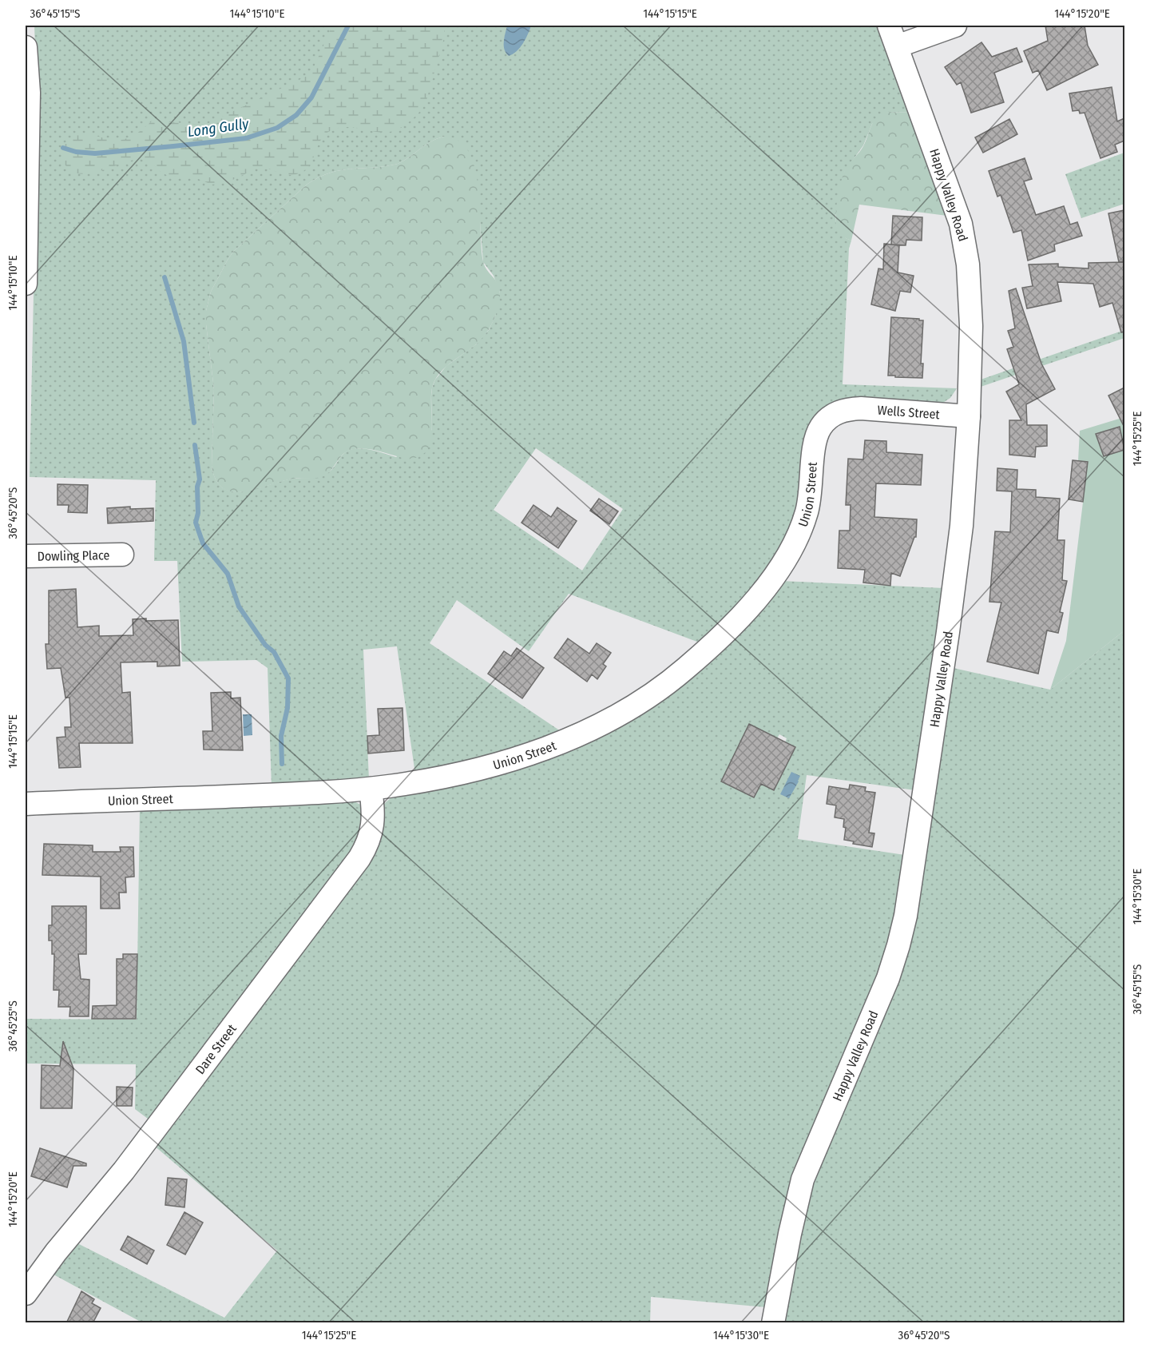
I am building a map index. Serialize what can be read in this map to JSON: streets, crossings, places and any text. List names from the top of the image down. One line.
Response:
{"streets":{"street":["Happy Valley Road","Wells Street","Union Street","Dowling Place","Dare Street"]},"crossings":[["Happy Valley Road","Wells Street"],["Wells Street","Union Street"],["Union Street","Dare Street"]],"water":["Long Gully"],"coordinates":["36°45'15\"S","144°15'10\"E","144°15'15\"E","144°15'20\"E","144°15'25\"E","36°45'20\"S","144°15'30\"E","36°45'25\"S"]}
